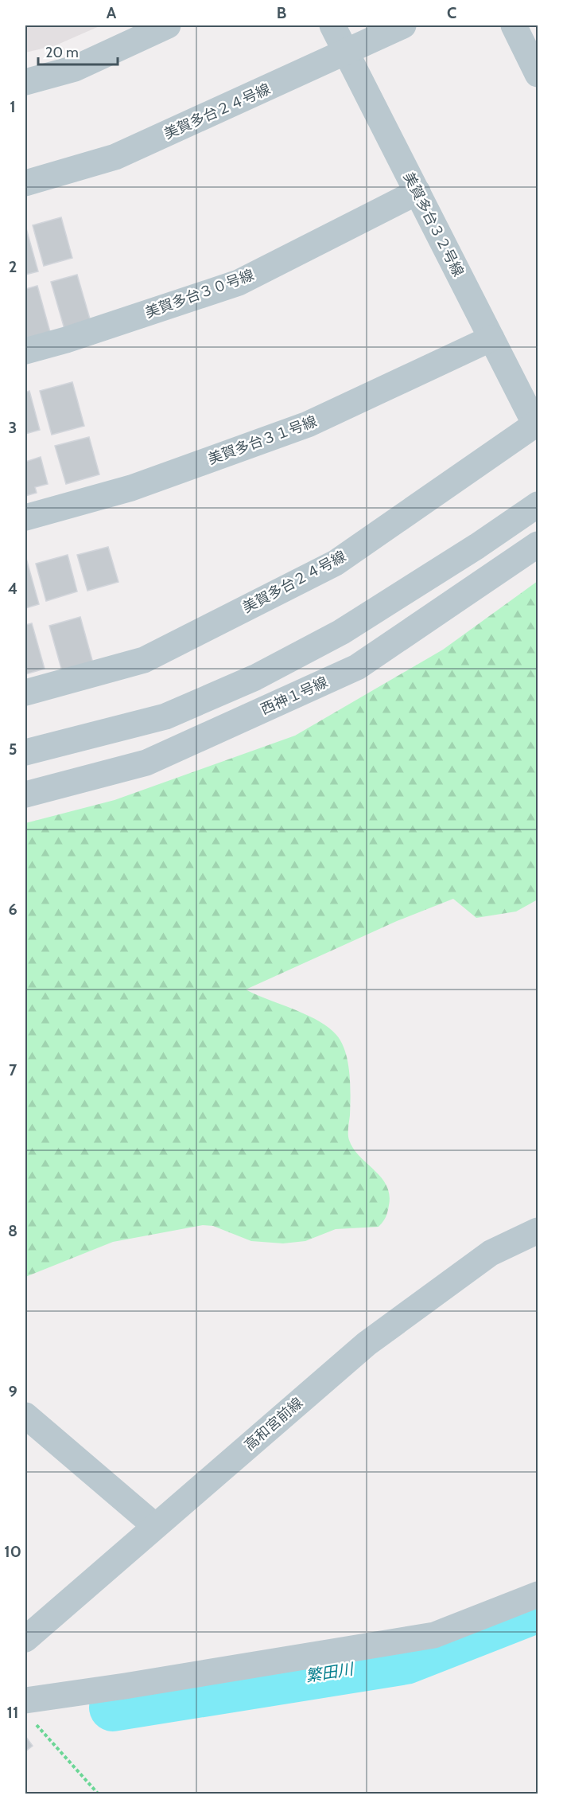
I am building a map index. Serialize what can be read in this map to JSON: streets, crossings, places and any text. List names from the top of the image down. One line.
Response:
{"streets":{"street":["美賀多台２４号線","美賀多台３２号線","美賀多台３０号線","美賀多台３１号線","西神１号線","高和宮前線"]},"crossings":[["美賀多台２４号線","美賀多台３２号線"],["美賀多台３２号線","美賀多台３０号線"],["美賀多台３２号線","美賀多台３１号線"]],"water":["繁田川"],"scale_bar":"20 m","grid":{"columns":["A","B","C"],"rows":["1","2","3","4","5","6","7","8","9","10","11"]}}
